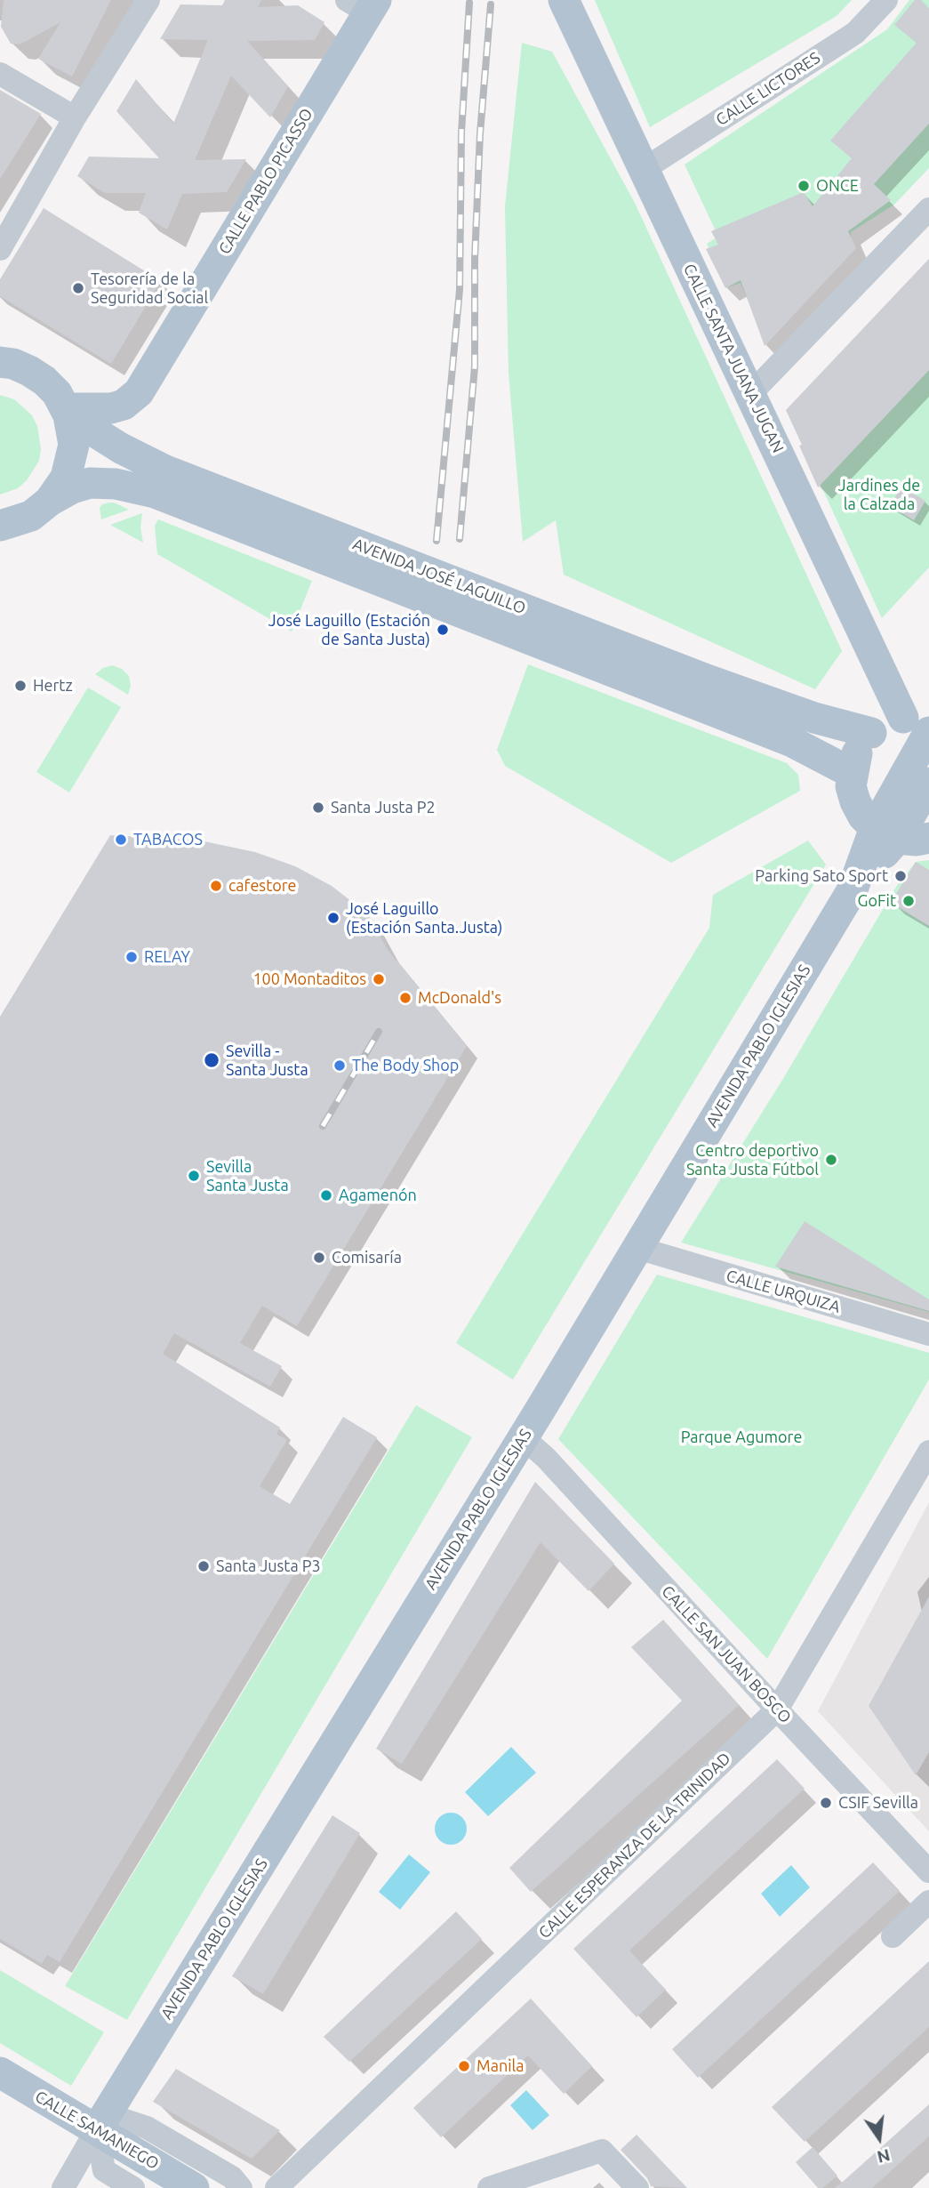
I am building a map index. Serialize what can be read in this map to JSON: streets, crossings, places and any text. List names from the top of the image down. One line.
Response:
{"streets":{"main road":["CALLE PABLO PICASSO","CALLE SANTA JUANA JUGAN","AVENIDA JOSÉ LAGUILLO","AVENIDA PABLO IGLESIAS","CALLE SAMANIEGO"],"street":["CALLE LICTORES","CALLE URQUIZA","CALLE SAN JUAN BOSCO","CALLE ESPERANZA DE LA TRINIDAD"]},"crossings":[["CALLE LICTORES","CALLE SANTA JUANA JUGAN"],["AVENIDA PABLO IGLESIAS","CALLE URQUIZA"],["AVENIDA PABLO IGLESIAS","CALLE SAN JUAN BOSCO"],["AVENIDA PABLO IGLESIAS","CALLE SAMANIEGO"],["CALLE SAN JUAN BOSCO","CALLE ESPERANZA DE LA TRINIDAD"]],"parks":["Jardines de la Calzada","Parque Agumore"],"places":["ONCE","Tesorería de la Seguridad Social","José Laguillo (Estación de Santa Justa)","Hertz","Santa Justa P2","TABACOS","Parking Sato Sport","cafestore","GoFit","José Laguillo (Estación Santa.Justa)","RELAY","100 Montaditos","McDonald's","Sevilla - Santa Justa","The Body Shop","Centro deportivo Santa Justa Fútbol","Sevilla Santa Justa","Agamenón","Comisaría","Santa Justa P3","CSIF Sevilla","Manila"],"north":"bottom"}
